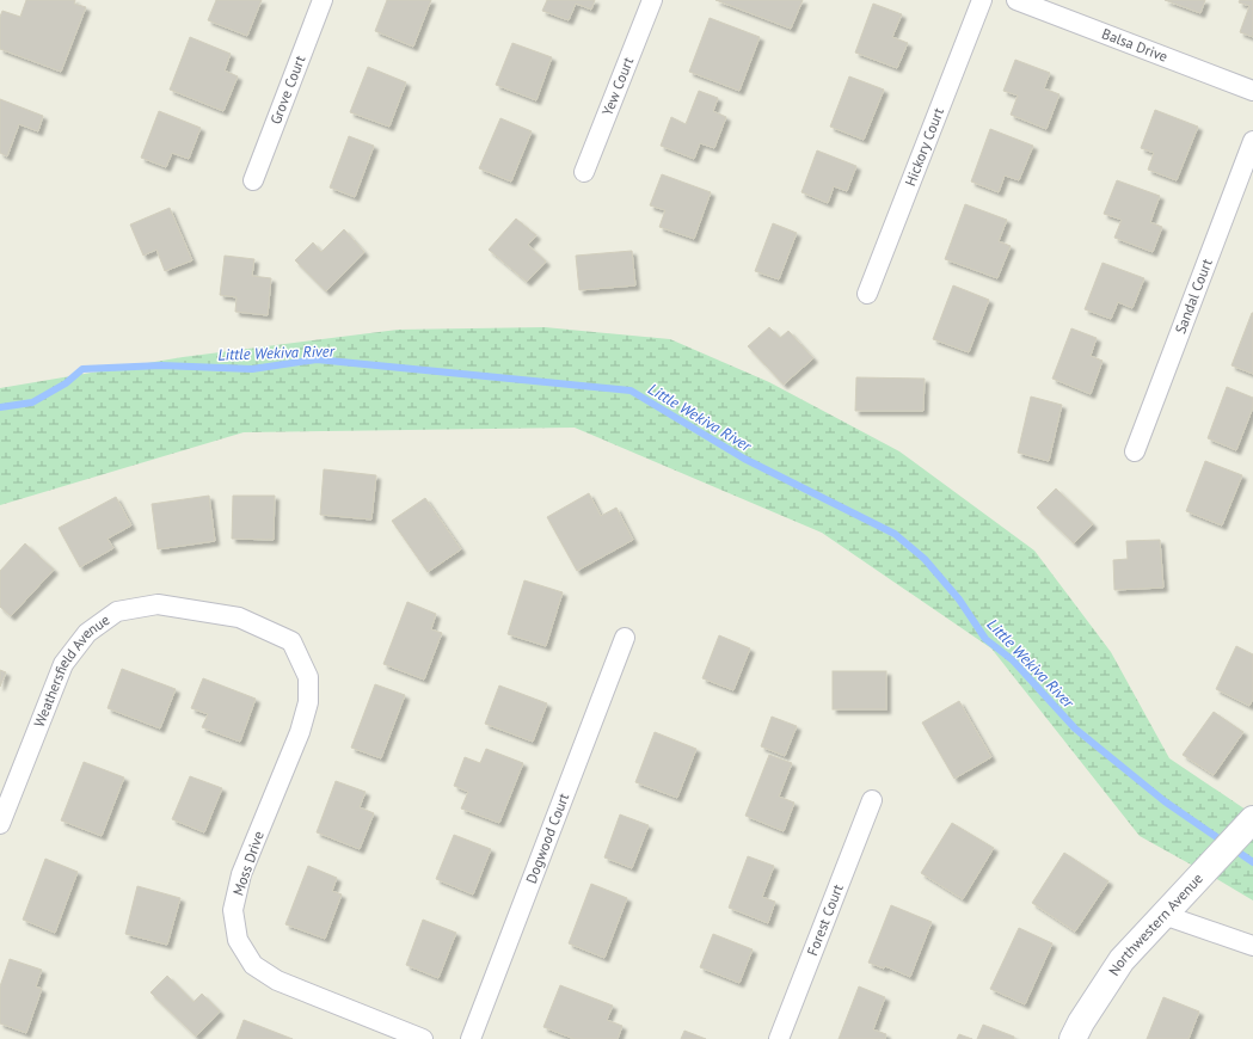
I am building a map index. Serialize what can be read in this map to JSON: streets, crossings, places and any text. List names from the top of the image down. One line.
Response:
{"streets":{"street":["Balsa Drive","Yew Court","Grove Court","Hickory Court","Sandal Court","Weathersfield Avenue","Dogwood Court","Moss Drive","Forest Court","Northwestern Avenue"]},"crossings":[["Weathersfield Avenue","Moss Drive"]],"water":["Little Wekiva River"]}
